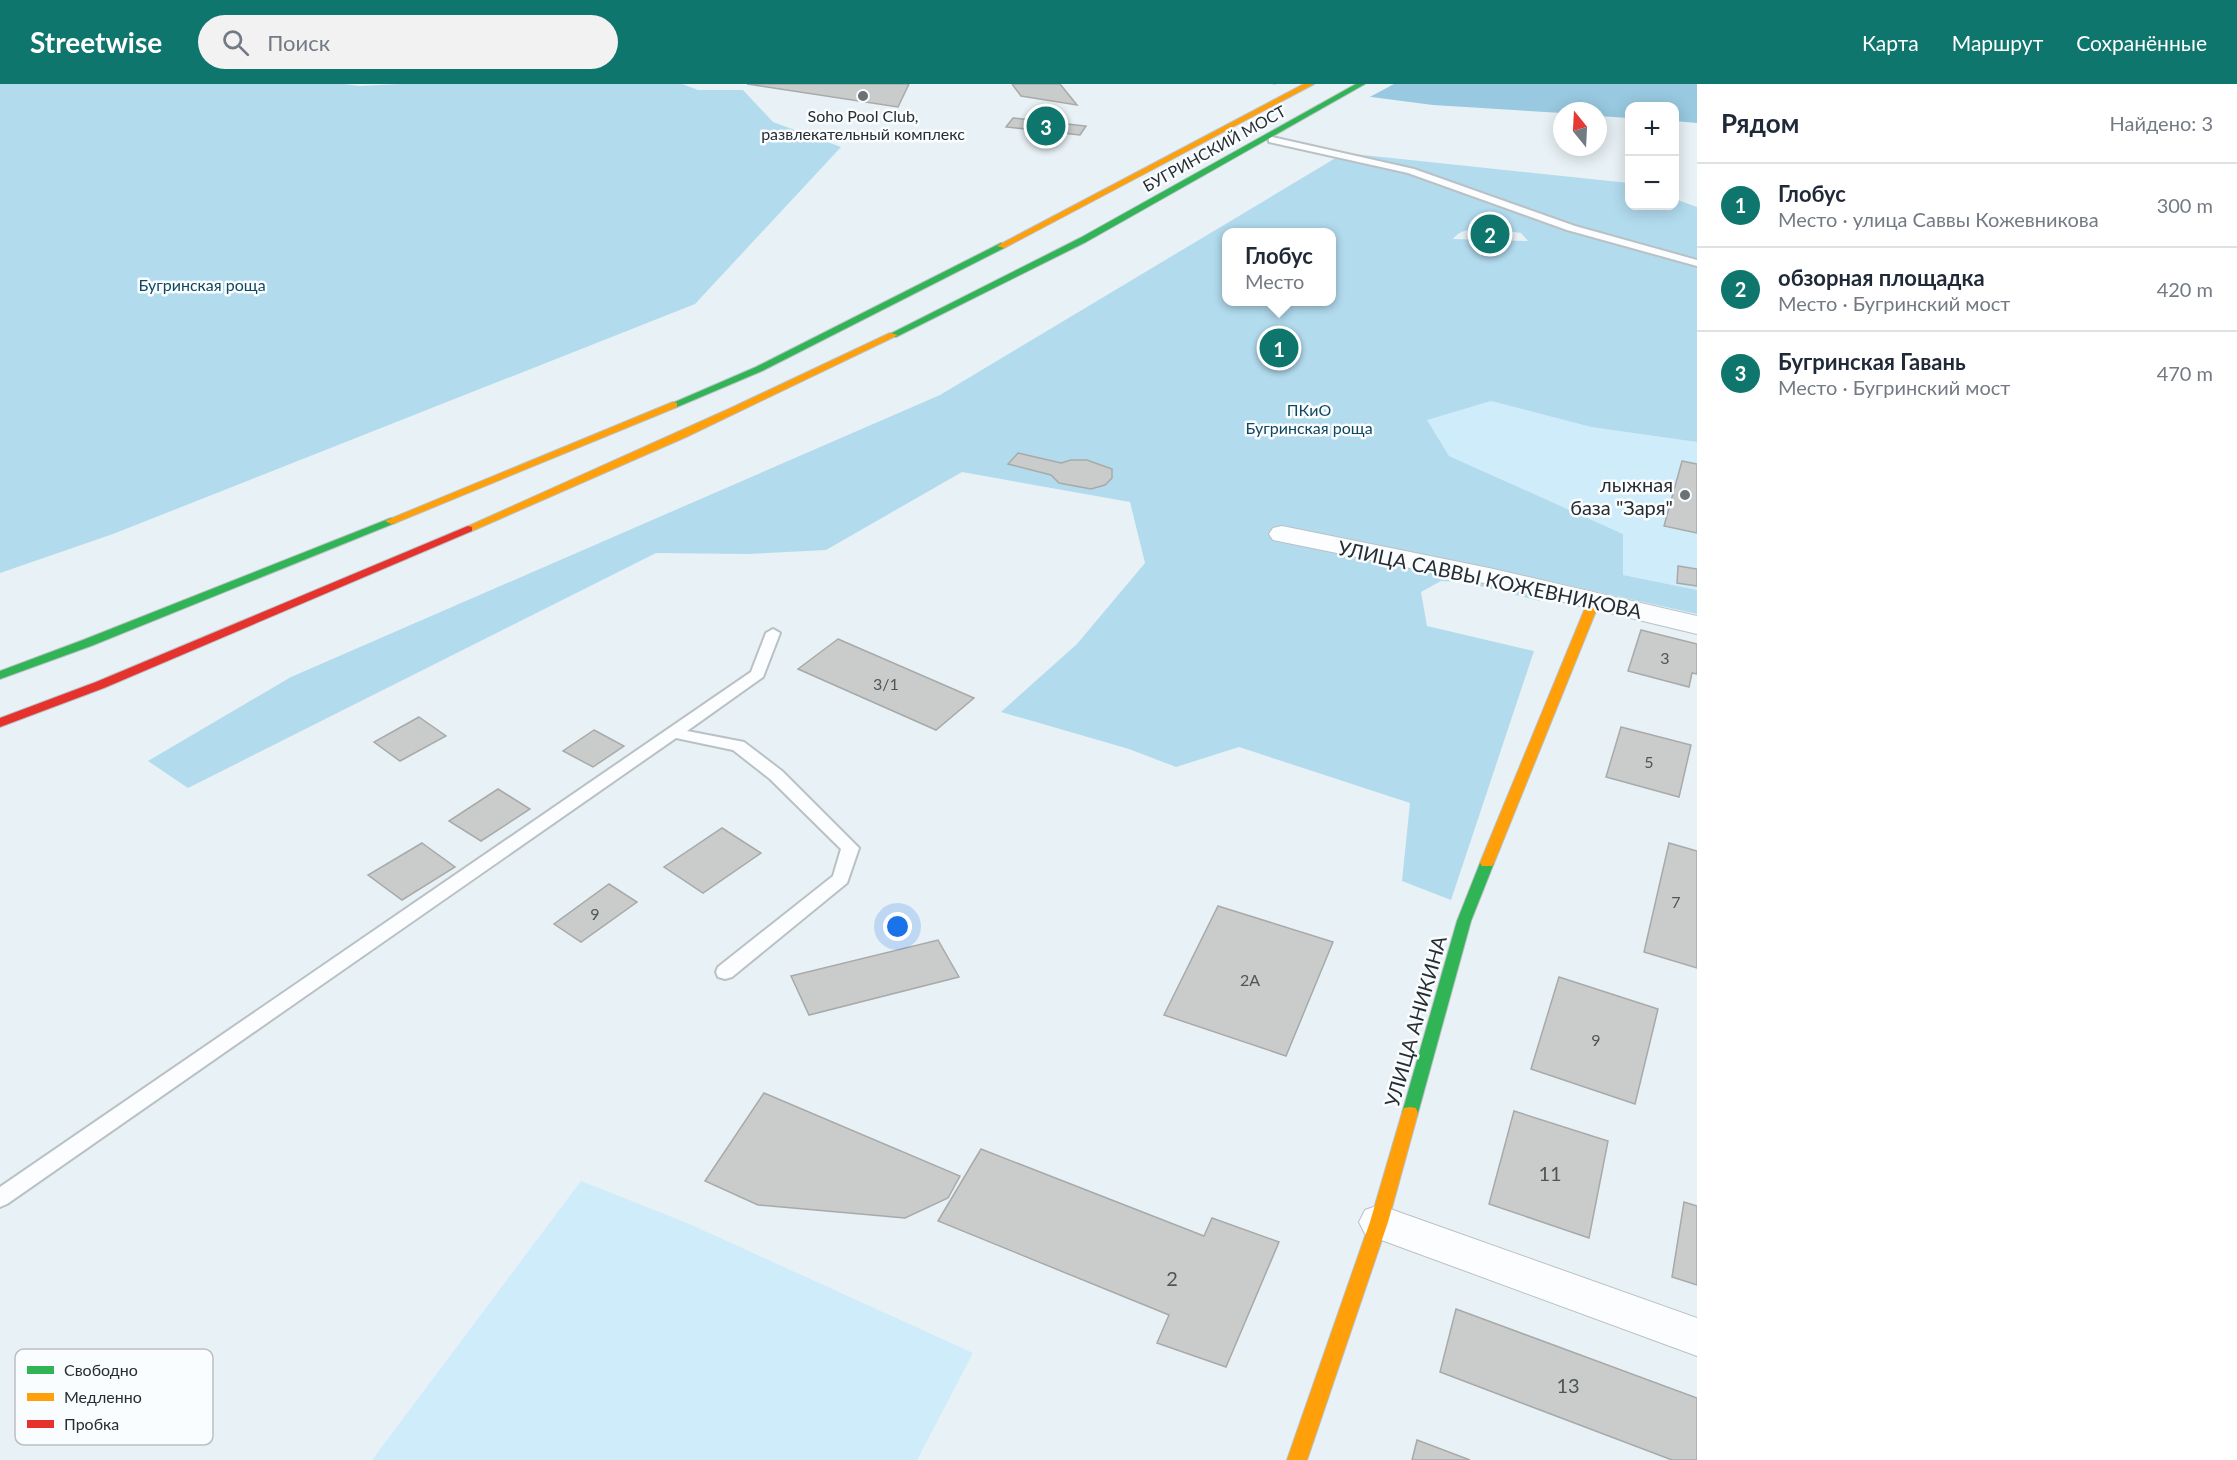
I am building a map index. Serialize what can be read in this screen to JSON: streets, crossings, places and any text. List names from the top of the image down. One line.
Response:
{"streets":{"main road":["БУГРИНСКИЙ МОСТ","УЛИЦА АНИКИНА"],"street":["УЛИЦА САВВЫ КОЖЕВНИКОВА"]},"crossings":[["УЛИЦА САВВЫ КОЖЕВНИКОВА","УЛИЦА АНИКИНА"]],"parks":["Бугринская роща","ПКиО Бугринская роща"],"places":["Soho Pool Club, развлекательный комплекс","лыжная база \"Заря\""],"house_numbers":["3","3/1","5","7","9","2А","9","11","2","13"],"legend":["Свободно","Медленно","Пробка"],"north":"top","page":{"header":"Streetwise","search":"Поиск","nav":["Карта","Маршрут","Сохранённые"],"heading":["Рядом","Найдено: 3"],"map_buttons":["+","−"],"pins":["3","2","1"],"list":[{"mark":"1","name":"Глобус","note":"Место · улица Саввы Кожевникова","value":"300 m"},{"mark":"2","name":"обзорная площадка","note":"Место · Бугринский мост","value":"420 m"},{"mark":"3","name":"Бугринская Гавань","note":"Место · Бугринский мост","value":"470 m"}],"popup":["Глобус","Место"]}}
